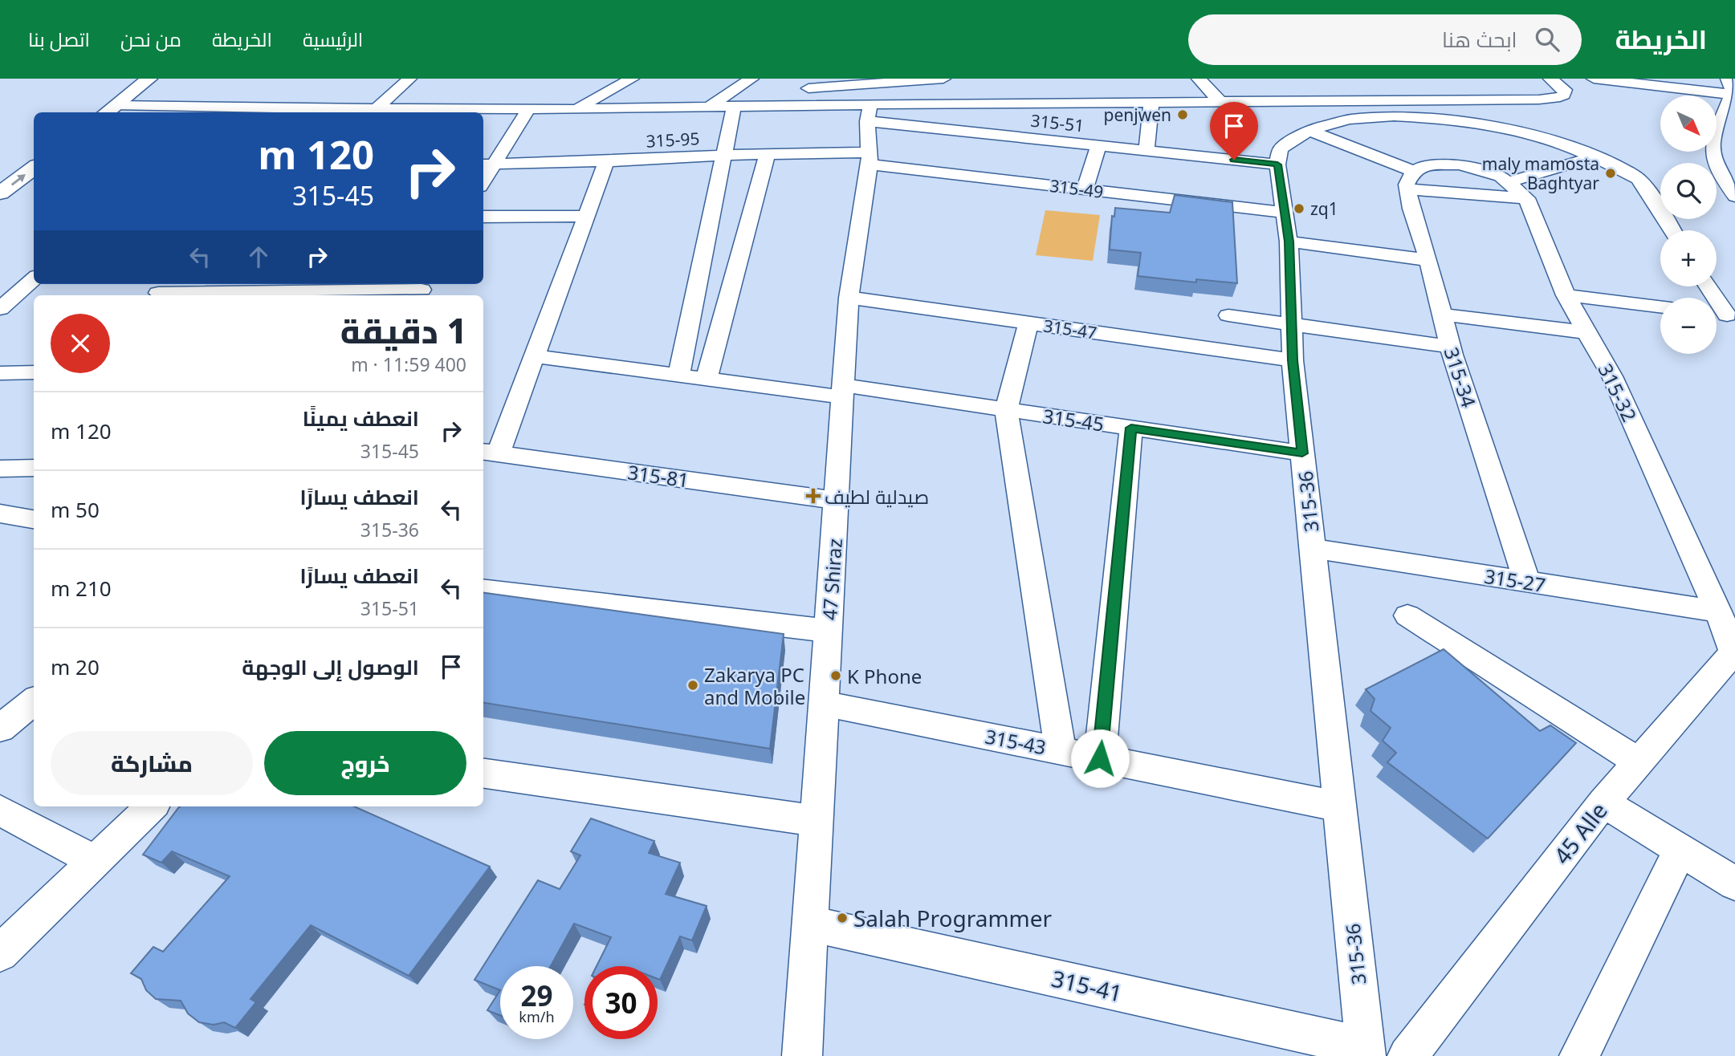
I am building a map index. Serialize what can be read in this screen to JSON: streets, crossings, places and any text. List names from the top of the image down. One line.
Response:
{"streets":{"street":["315-51","315-95","315-49","315-47","315-34","315-32","315-45","315-81","315-36","47 Shiraz","315-27","315-43","45 Alle","315-41"]},"crossings":[["315-51","315-36"],["315-51","47 Shiraz"],["315-95","315-49"],["315-95","47 Shiraz"],["315-49","315-36"],["315-49","47 Shiraz"],["315-47","315-36"],["315-47","47 Shiraz"],["315-34","315-32"],["315-34","315-27"],["315-32","315-27"],["315-32","45 Alle"],["315-45","315-36"],["315-45","47 Shiraz"],["315-81","47 Shiraz"],["315-36","315-27"],["315-36","315-43"],["315-36","315-41"],["47 Shiraz","315-43"],["47 Shiraz","315-41"],["315-27","45 Alle"]],"places":{"other":["penjwen","maly mamosta Baghtyar","zq1","K Phone","Zakarya PC and Mobile","Salah Programmer"],"health":["صیدلیة لطیف"]},"north":"bottom right","page":{"header":"الخريطة","search":"ابحث هنا","nav":["الرئيسية","الخريطة","من نحن","اتصل بنا"],"map_buttons":["+","−"],"turn":["120 m","315-45"],"heading":["1 دقيقة","400 m · 11:59"],"list":[{"name":"انعطف يمينًا","note":"315-45","value":"120 m"},{"name":"انعطف يسارًا","note":"315-36","value":"50 m"},{"name":"انعطف يسارًا","note":"315-51","value":"210 m"},{"name":"الوصول إلى الوجهة","value":"20 m"}],"buttons":["خروج","مشاركة"],"speed":"29 km/h","limit":"30"}}
